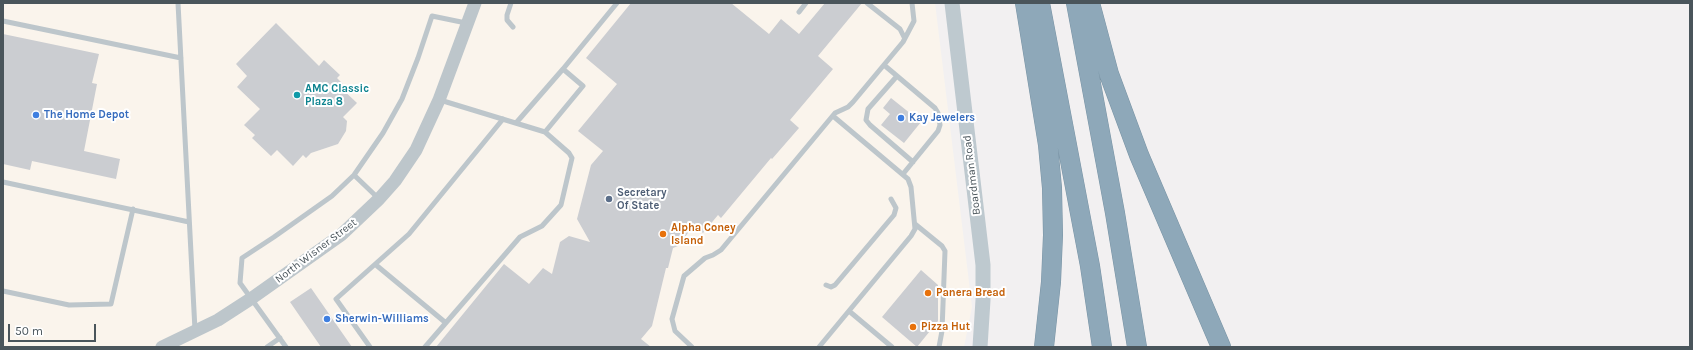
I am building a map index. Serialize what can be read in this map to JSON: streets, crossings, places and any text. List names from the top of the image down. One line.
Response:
{"streets":{"main road":["Boardman Road"],"street":["North Wisner Street"]},"places":["AMC Classic Plaza 8","The Home Depot","Kay Jewelers","Secretary Of State","Alpha Coney Island","Panera Bread","Sherwin-Williams","Pizza Hut"],"scale_bar":"50 m"}
